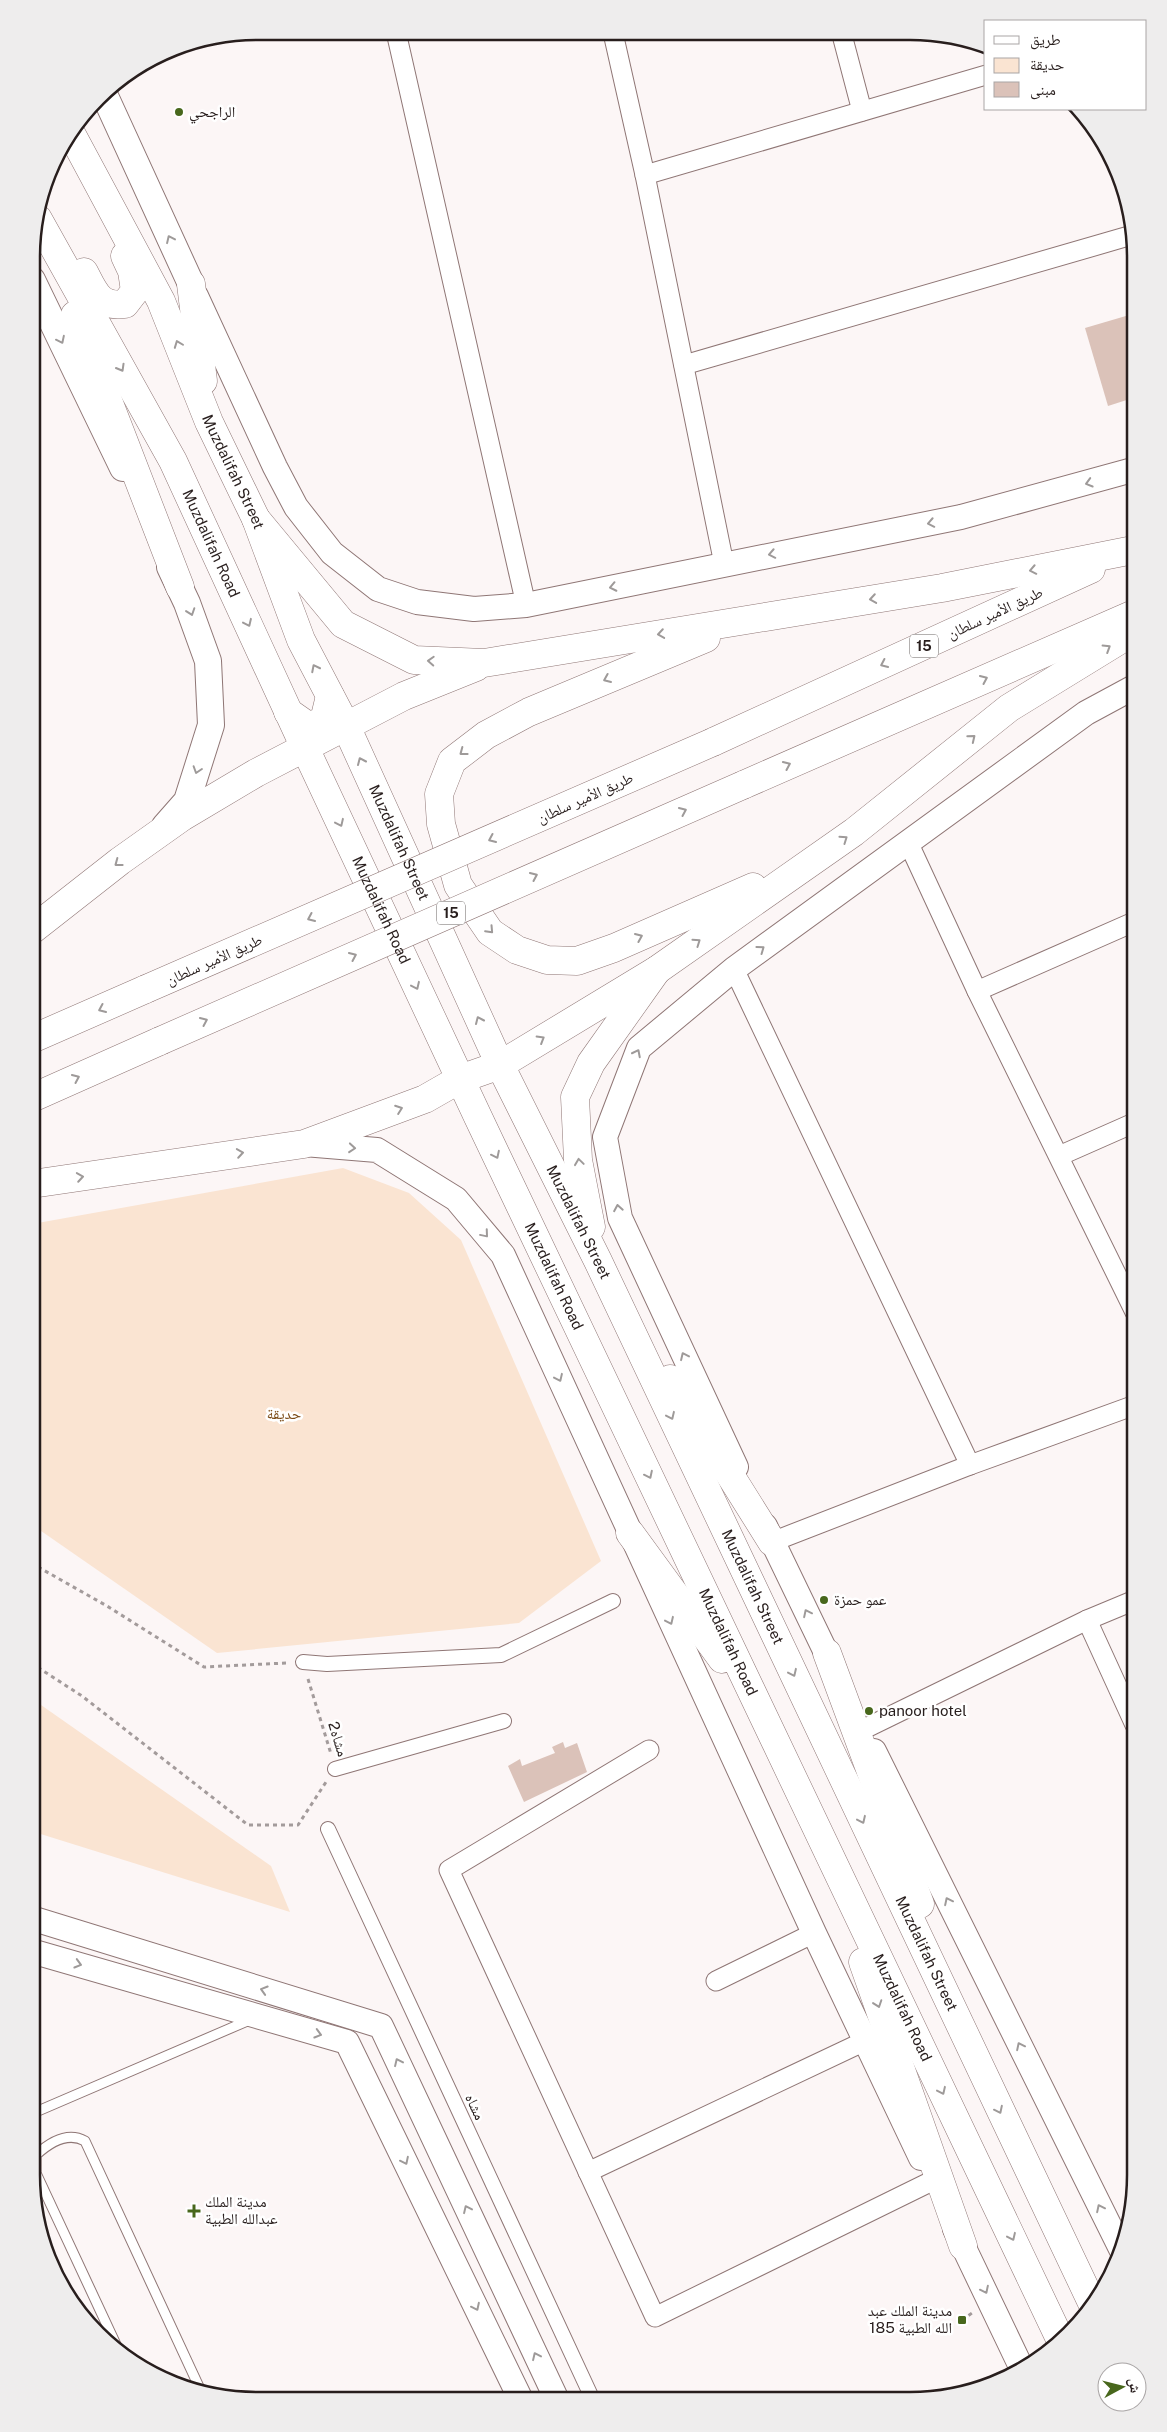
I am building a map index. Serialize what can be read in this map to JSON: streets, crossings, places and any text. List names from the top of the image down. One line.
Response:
{"streets":{"highway":["Muzdalifah Street","Muzdalifah Road","طريق الأمير سلطان","15"],"street":["مشاه"],"path":["مشاه2"]},"parks":["حديقة"],"places":{"other":["الراجحي","عمو حمزة","panoor hotel"],"health":["مدينة الملك عبدالله الطبية"],"transit":["مدينة الملك عبد الله الطبية 185"]},"legend":["طريق","حديقة","مبنى"],"north":"right"}
